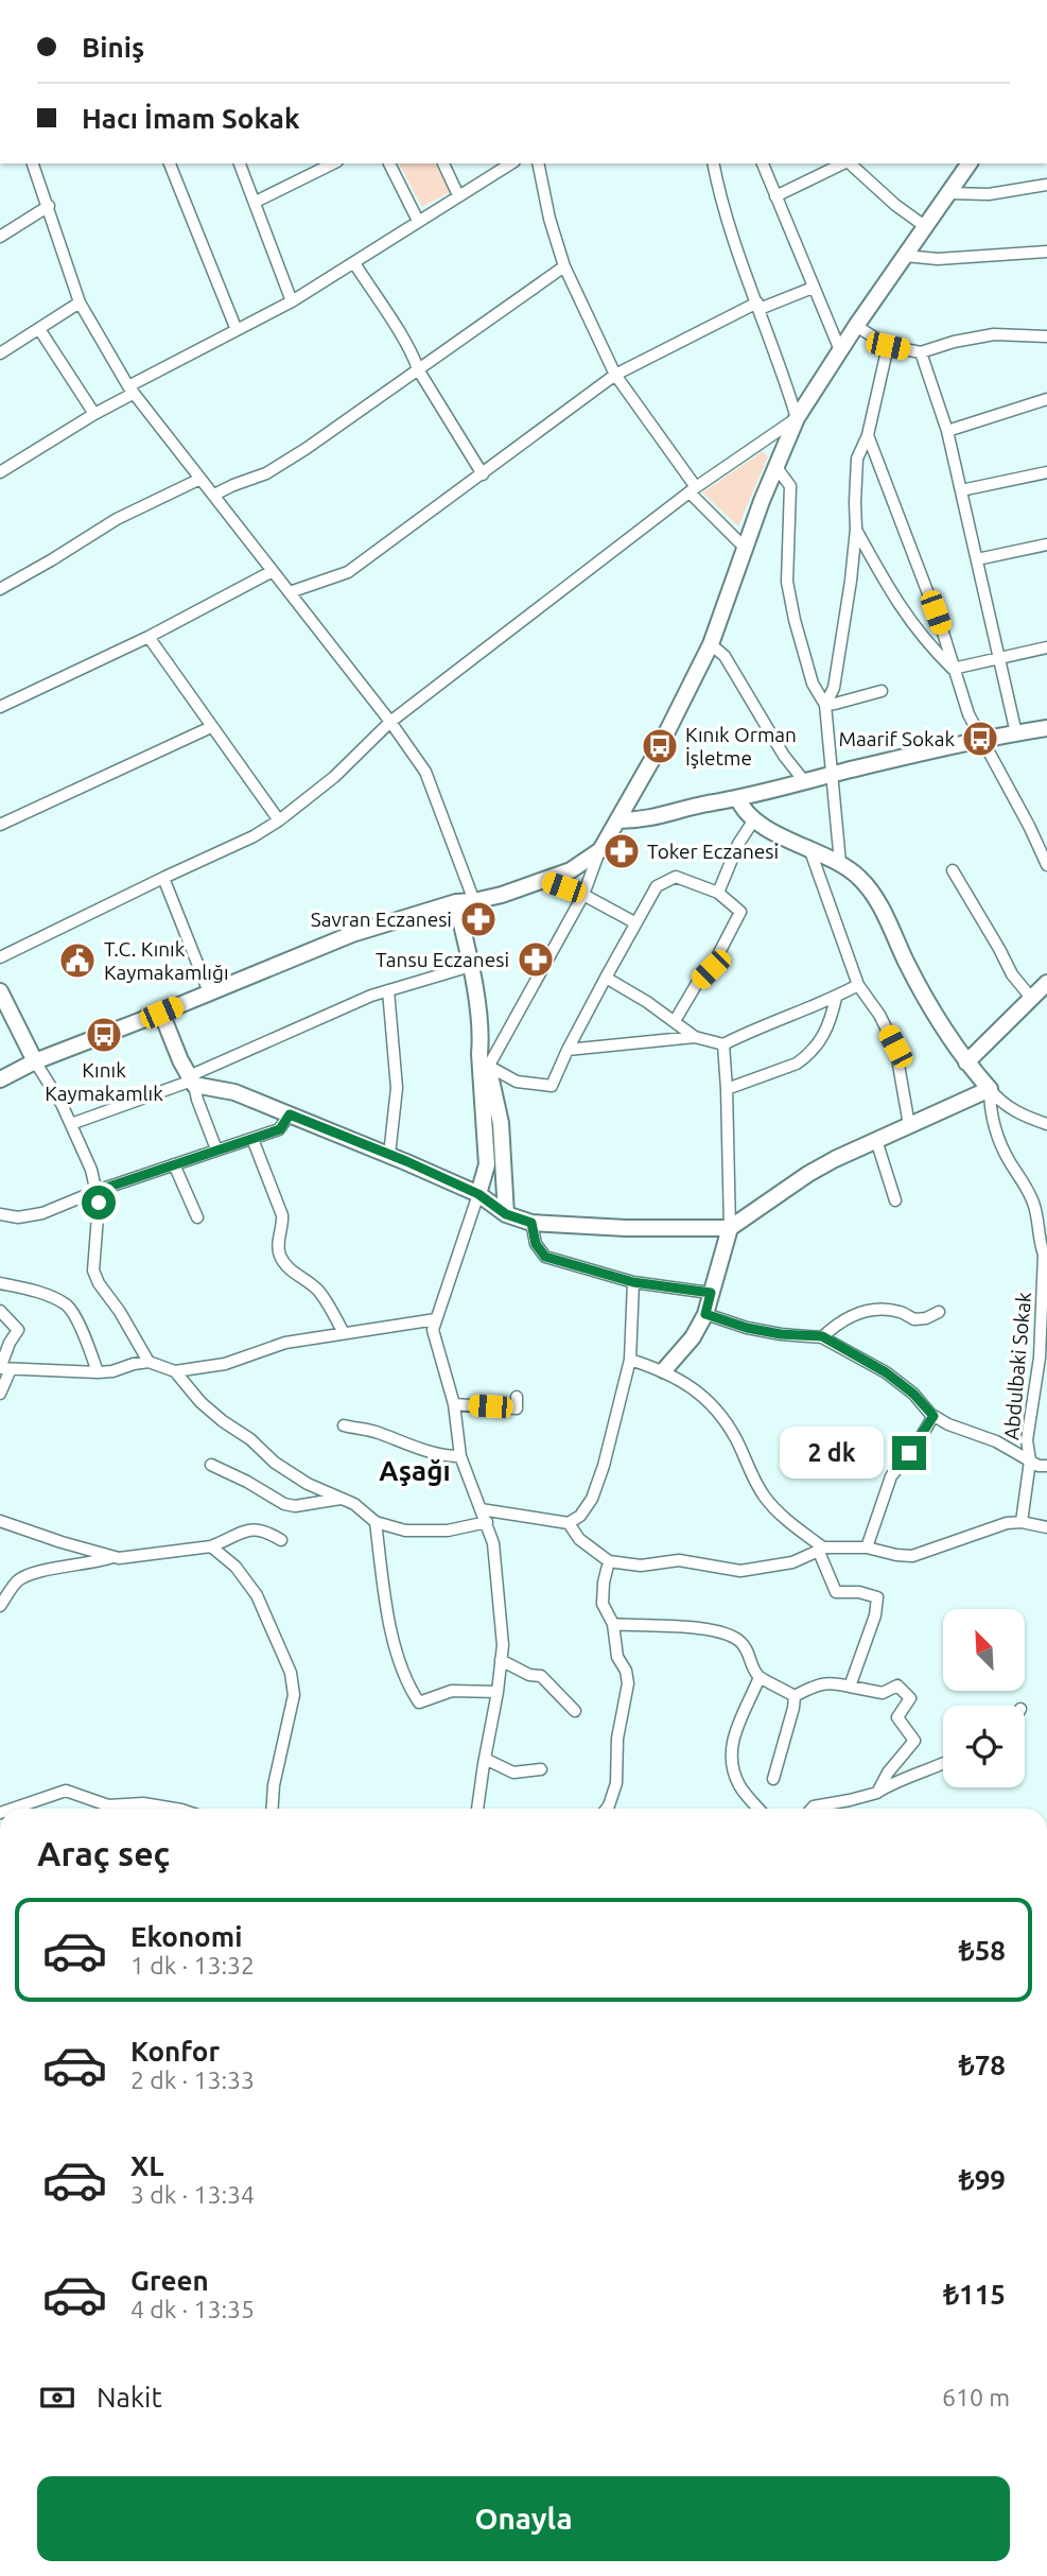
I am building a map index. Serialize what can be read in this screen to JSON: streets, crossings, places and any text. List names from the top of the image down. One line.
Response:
{"streets":{"street":["Abdulbaki Sokak"]},"districts":["Aşağı"],"places":{"bus stop":["Maarif Sokak","Kınık Orman İşletme","Kınık Kaymakamlık"],"pharmacy":["Toker Eczanesi","Savran Eczanesi","Tansu Eczanesi"],"public building":["T.C. Kınık Kaymakamlığı"]},"north":"top left","page":{"banner":["Biniş","Hacı İmam Sokak"],"bubble":"2 dk","heading":"Araç seç","list":[{"name":"Ekonomi","note":"1 dk · 13:32","value":"₺58"},{"name":"Konfor","note":"2 dk · 13:33","value":"₺78"},{"name":"XL","note":"3 dk · 13:34","value":"₺99"},{"name":"Green","note":"4 dk · 13:35","value":"₺115"}],"pay":["Nakit","610 m"],"buttons":"Onayla"}}
